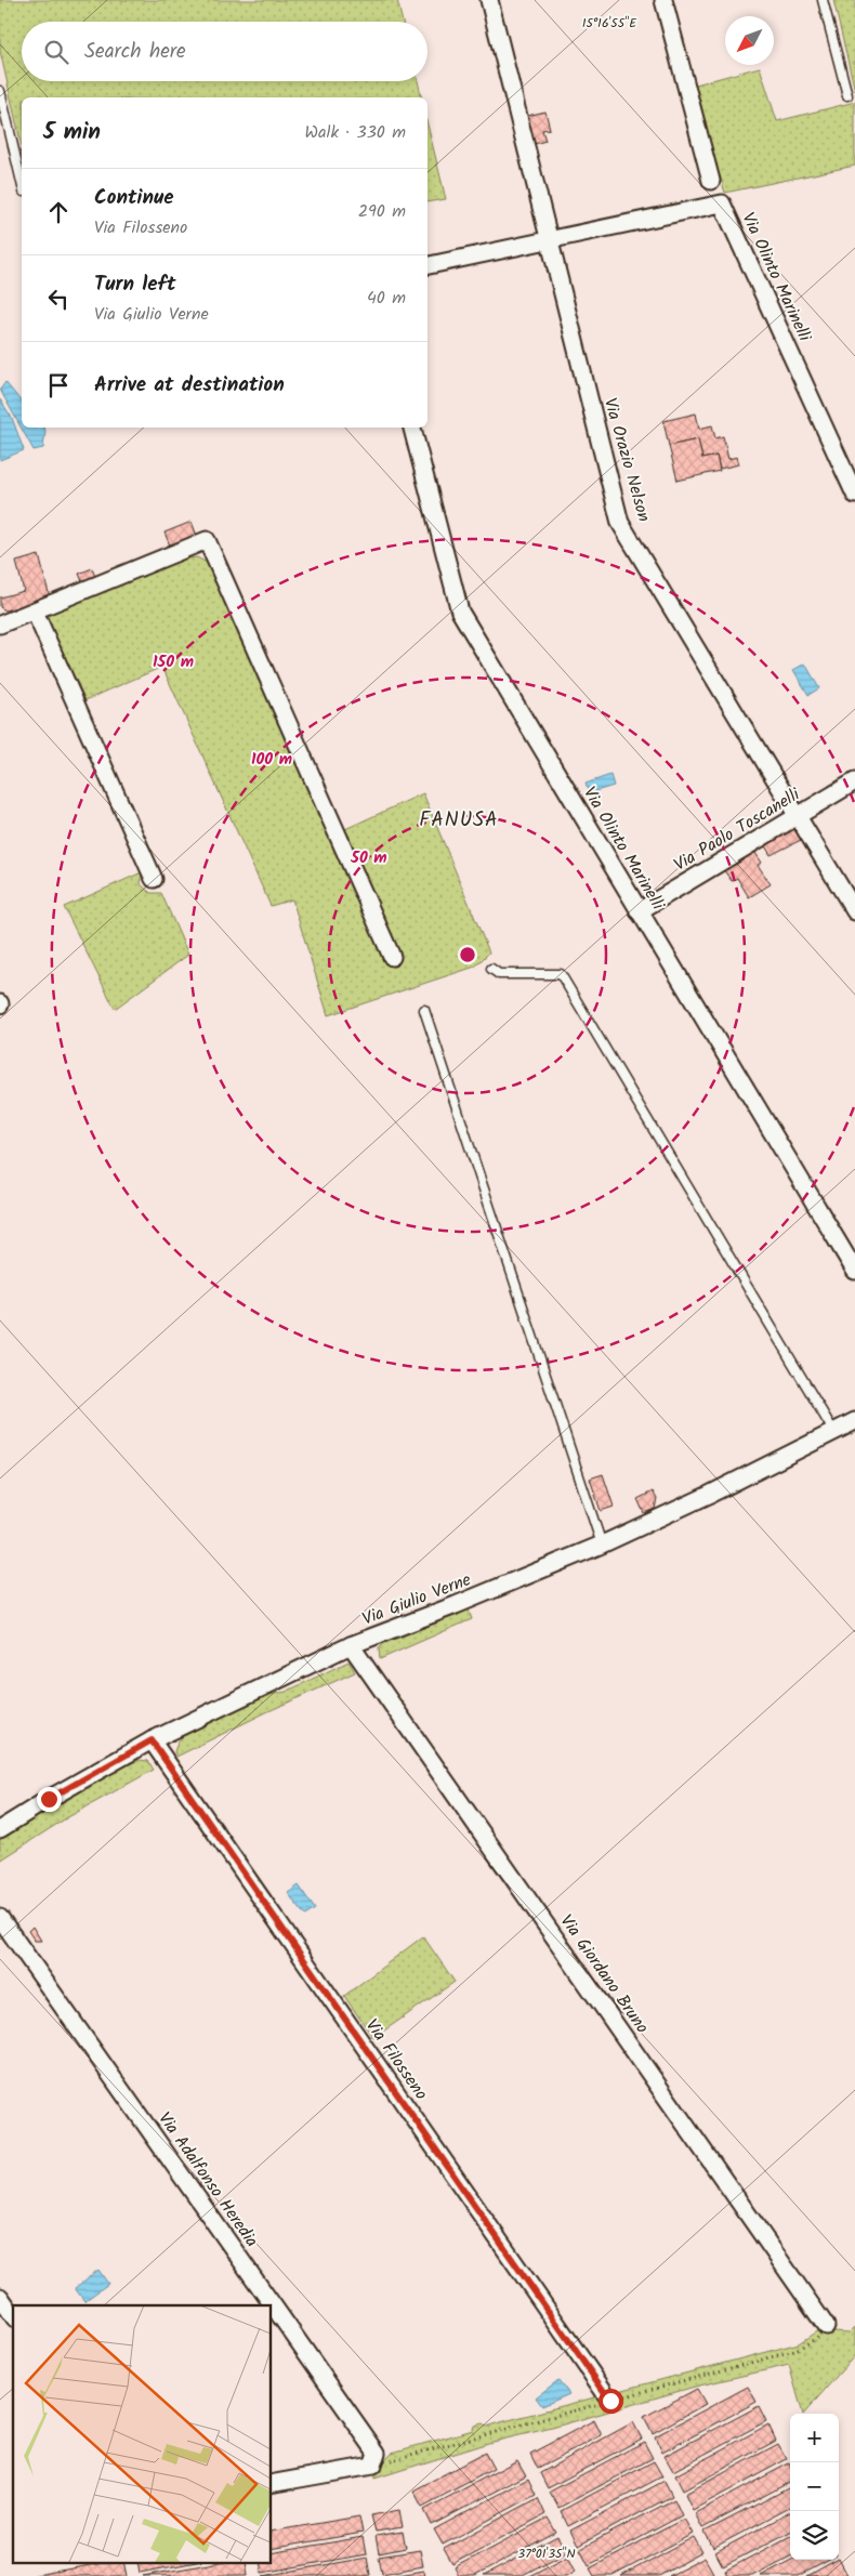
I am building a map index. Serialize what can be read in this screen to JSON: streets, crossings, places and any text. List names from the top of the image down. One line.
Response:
{"streets":{"street":["Via Olinto Marinelli","Via Orazio Nelson","Via Paolo Toscanelli","Via Giulio Verne","Via Giordano Bruno","Via Filosseno","Via Adalfonso Heredia"]},"crossings":[["Via Olinto Marinelli","Via Orazio Nelson"],["Via Olinto Marinelli","Via Paolo Toscanelli"],["Via Orazio Nelson","Via Paolo Toscanelli"],["Via Giulio Verne","Via Giordano Bruno"],["Via Giulio Verne","Via Filosseno"]],"districts":["FANUSA"],"north":"bottom left","page":{"search":"Search here","heading":["5 min","Walk · 330 m"],"list":[["Continue","Via Filosseno","290 m"],["Turn left","Via Giulio Verne","40 m"],"Arrive at destination"],"map_buttons":["+","−"]},"coordinates":["15°16'55\"E","37°01'35\"N"],"rings":["150 m","100 m","50 m"]}
